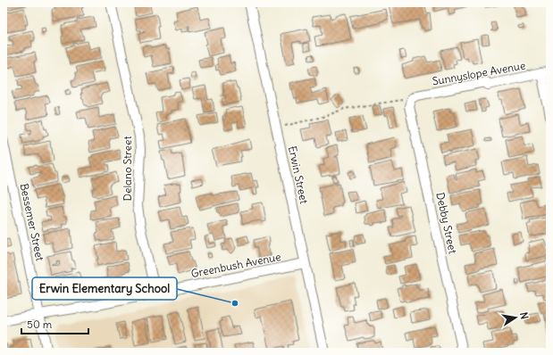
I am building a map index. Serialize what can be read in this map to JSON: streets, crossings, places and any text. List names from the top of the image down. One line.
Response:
{"streets":{"street":["Sunnyslope Avenue","Delano Street","Erwin Street","Bessemer Street","Debby Street","Greenbush Avenue"]},"crossings":[["Sunnyslope Avenue","Debby Street"],["Delano Street","Greenbush Avenue"],["Erwin Street","Greenbush Avenue"],["Bessemer Street","Greenbush Avenue"]],"places":["Erwin Elementary School"],"scale_bar":"50 m","north":"right"}
